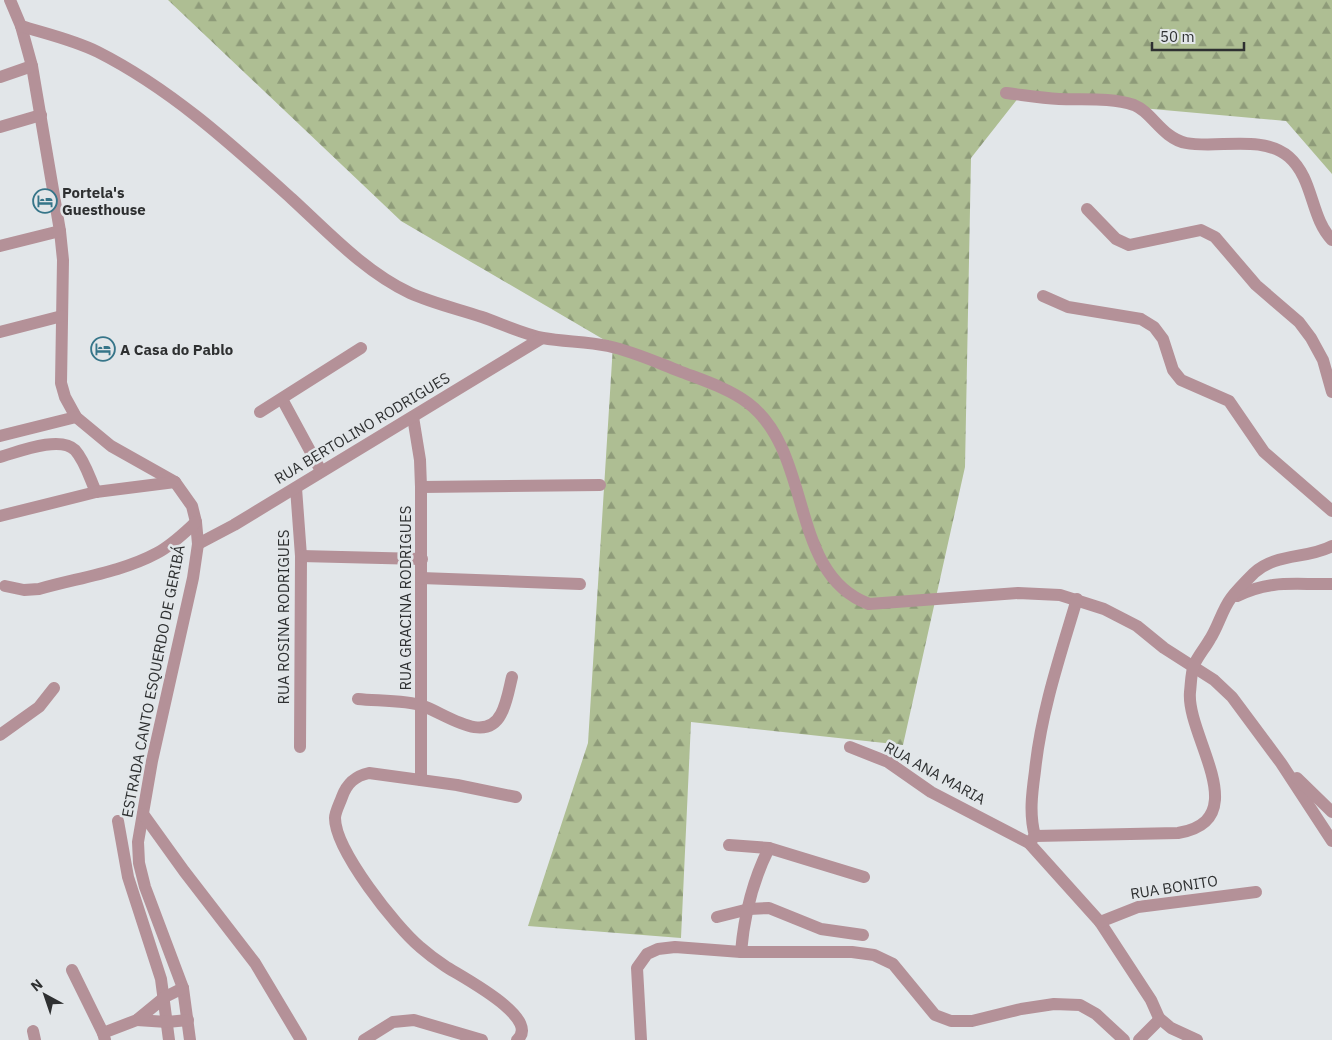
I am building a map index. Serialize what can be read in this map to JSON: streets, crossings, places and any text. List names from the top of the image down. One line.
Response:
{"streets":{"street":["RUA BERTOLINO RODRIGUES","RUA GRACINA RODRIGUES","RUA ROSINA RODRIGUES","ESTRADA CANTO ESQUERDO DE GERIBÁ","RUA ANA MARIA","RUA BONITO"]},"crossings":[["RUA BERTOLINO RODRIGUES","RUA GRACINA RODRIGUES"],["RUA BERTOLINO RODRIGUES","RUA ROSINA RODRIGUES"],["RUA BERTOLINO RODRIGUES","ESTRADA CANTO ESQUERDO DE GERIBÁ"]],"places":{"hotel":["Portela's Guesthouse","A Casa do Pablo"]},"scale_bar":"50 m","north":"top left"}
